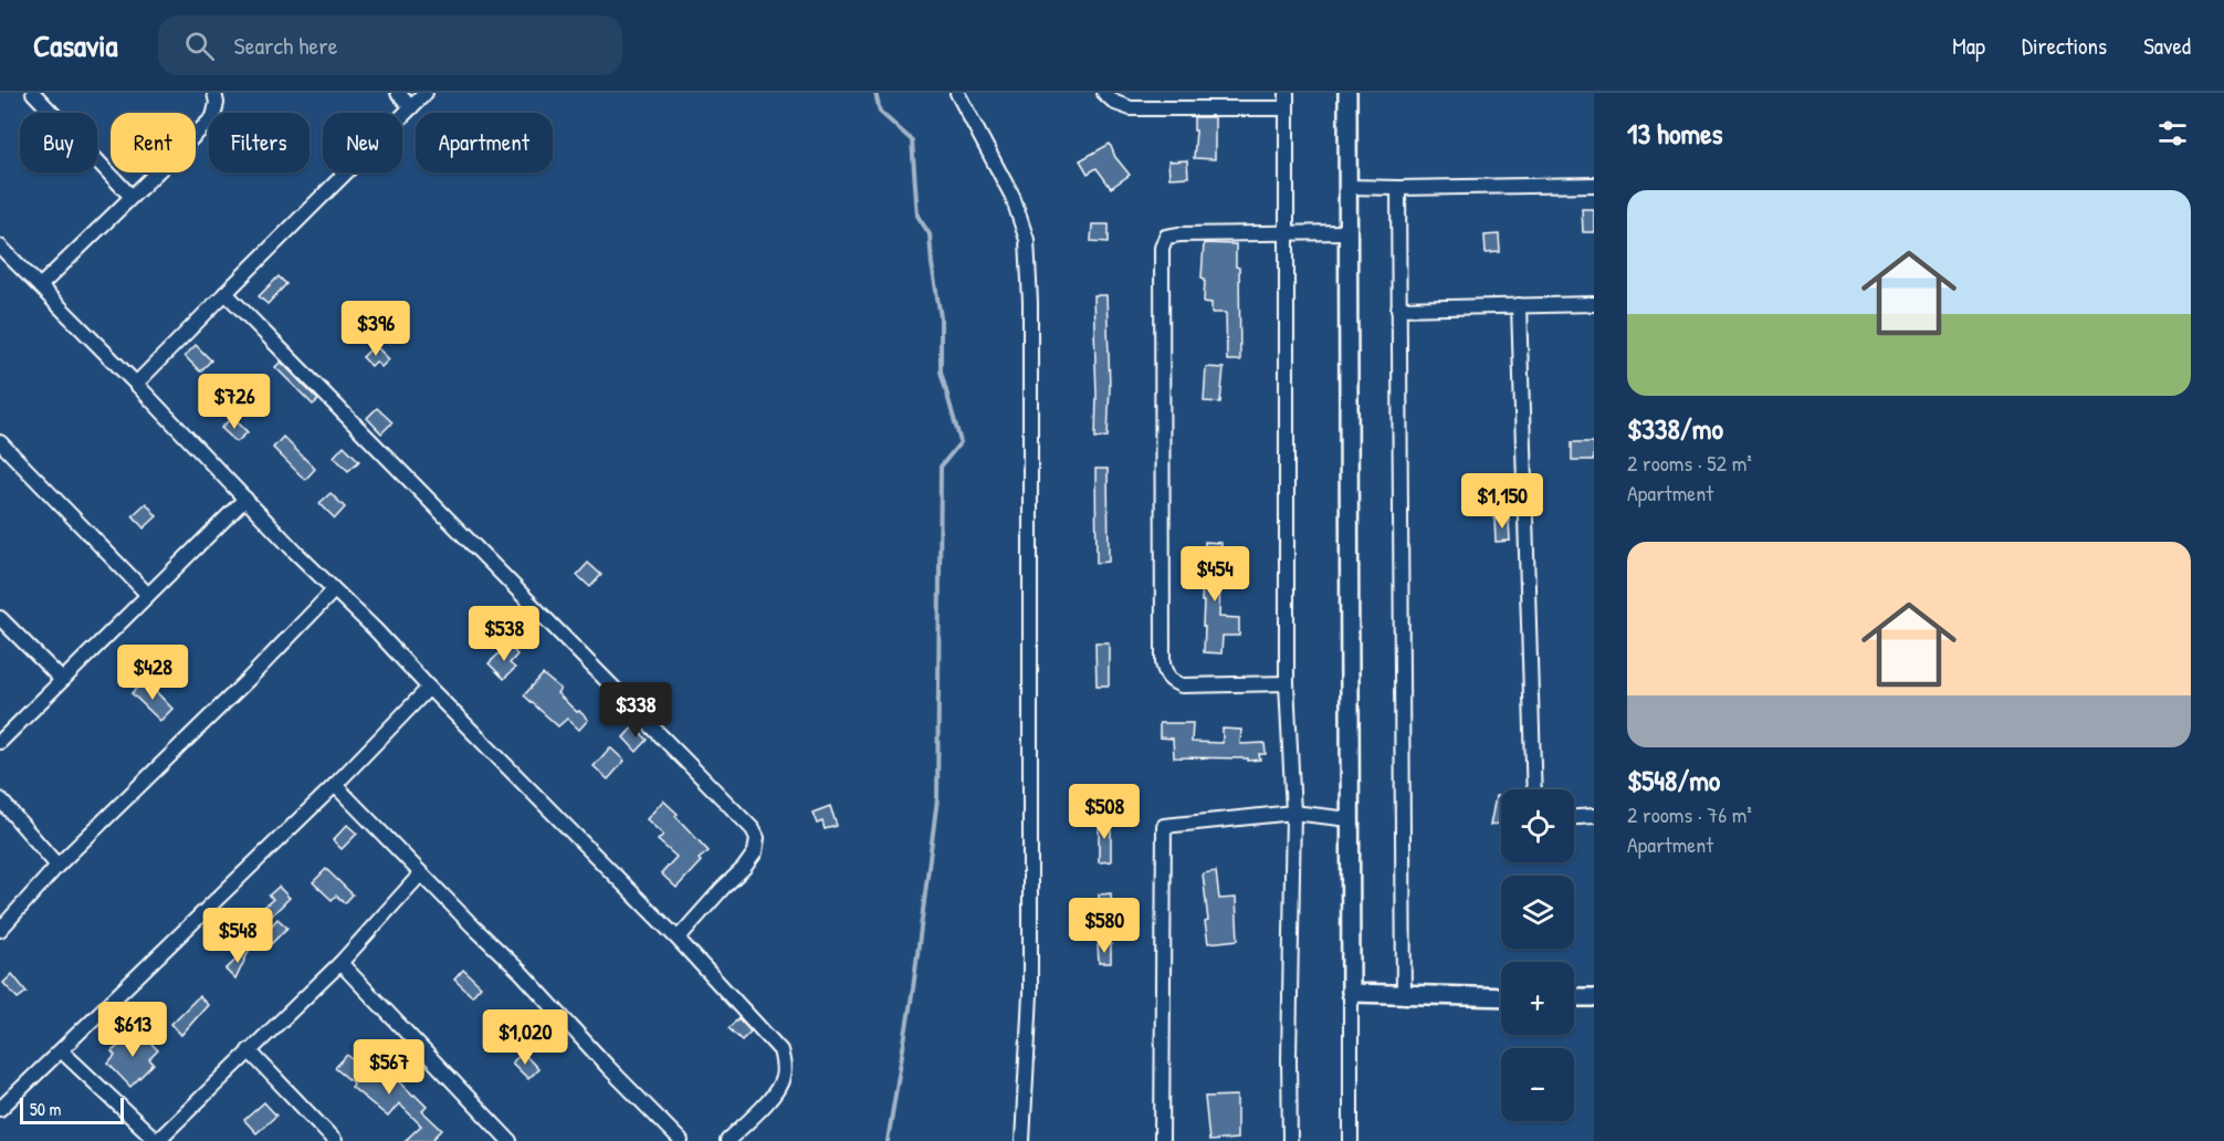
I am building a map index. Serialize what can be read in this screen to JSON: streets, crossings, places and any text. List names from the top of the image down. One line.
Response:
{"scale_bar":"50 m","page":{"header":"Casavia","search":"Search here","nav":["Map","Directions","Saved"],"heading":"13 homes","chip":["Buy","Rent","Filters","New","Apartment"],"list":[{"name":"$338/mo","note":"2 rooms · 52 m² · Apartment"},{"name":"$548/mo","note":"2 rooms · 76 m² · Apartment"}],"price":["$396","$726","$1,150","$454","$538","$428","$338","$508","$580","$548","$613","$1,020","$567"],"map_buttons":["+","−"],"scale":"50 m"}}
